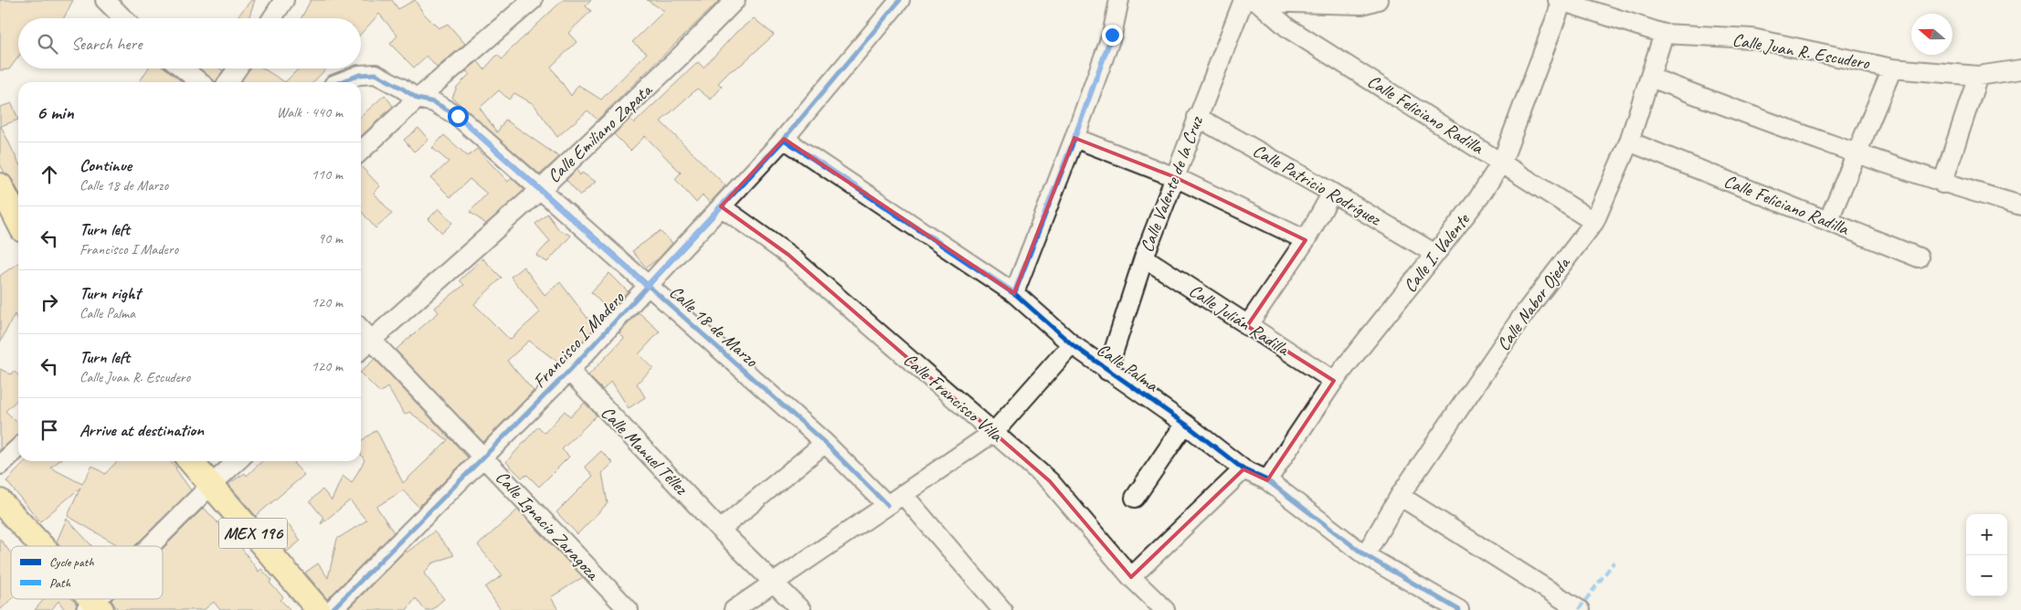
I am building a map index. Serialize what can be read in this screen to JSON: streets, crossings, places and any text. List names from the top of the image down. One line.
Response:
{"streets":{"main road":["MEX 196"],"street":["Calle Juan R. Escudero","Calle Feliciano Radilla","Calle Emiliano Zapata","Calle Valente de la Cruz","Calle Patricio Rodríguez","Calle I. Valente","Calle Nabor Ojeda","Calle Julián Radilla","Calle 18 de Marzo","Francisco I Madero","Calle Palma","Calle Francisco Villa","Calle Manuel Téllez","Calle Ignacio Zaragoza"]},"crossings":[["Calle Juan R. Escudero","Calle I. Valente"],["Calle Juan R. Escudero","Calle Nabor Ojeda"],["Calle Feliciano Radilla","Calle Valente de la Cruz"],["Calle Feliciano Radilla","Calle I. Valente"],["Calle Feliciano Radilla","Calle Nabor Ojeda"],["Calle Emiliano Zapata","Calle 18 de Marzo"],["Calle Emiliano Zapata","Calle Ignacio Zaragoza"],["Calle Valente de la Cruz","Calle Patricio Rodríguez"],["Calle Valente de la Cruz","Calle Julián Radilla"],["Calle Valente de la Cruz","Calle Palma"],["Calle Patricio Rodríguez","Calle I. Valente"],["Calle I. Valente","Calle Julián Radilla"],["Calle I. Valente","Calle Palma"],["Calle Nabor Ojeda","Calle Palma"],["Calle 18 de Marzo","Francisco I Madero"],["Francisco I Madero","Calle Palma"],["Francisco I Madero","Calle Francisco Villa"],["Francisco I Madero","Calle Manuel Téllez"],["Francisco I Madero","Calle Ignacio Zaragoza"]],"legend":["Cycle path","Path"],"north":"left","page":{"search":"Search here","heading":["6 min","Walk · 440 m"],"list":[["Continue","Calle 18 de Marzo","110 m"],["Turn left","Francisco I Madero","90 m"],["Turn right","Calle Palma","120 m"],["Turn left","Calle Juan R. Escudero","120 m"],"Arrive at destination"],"map_buttons":["+","−"]}}
